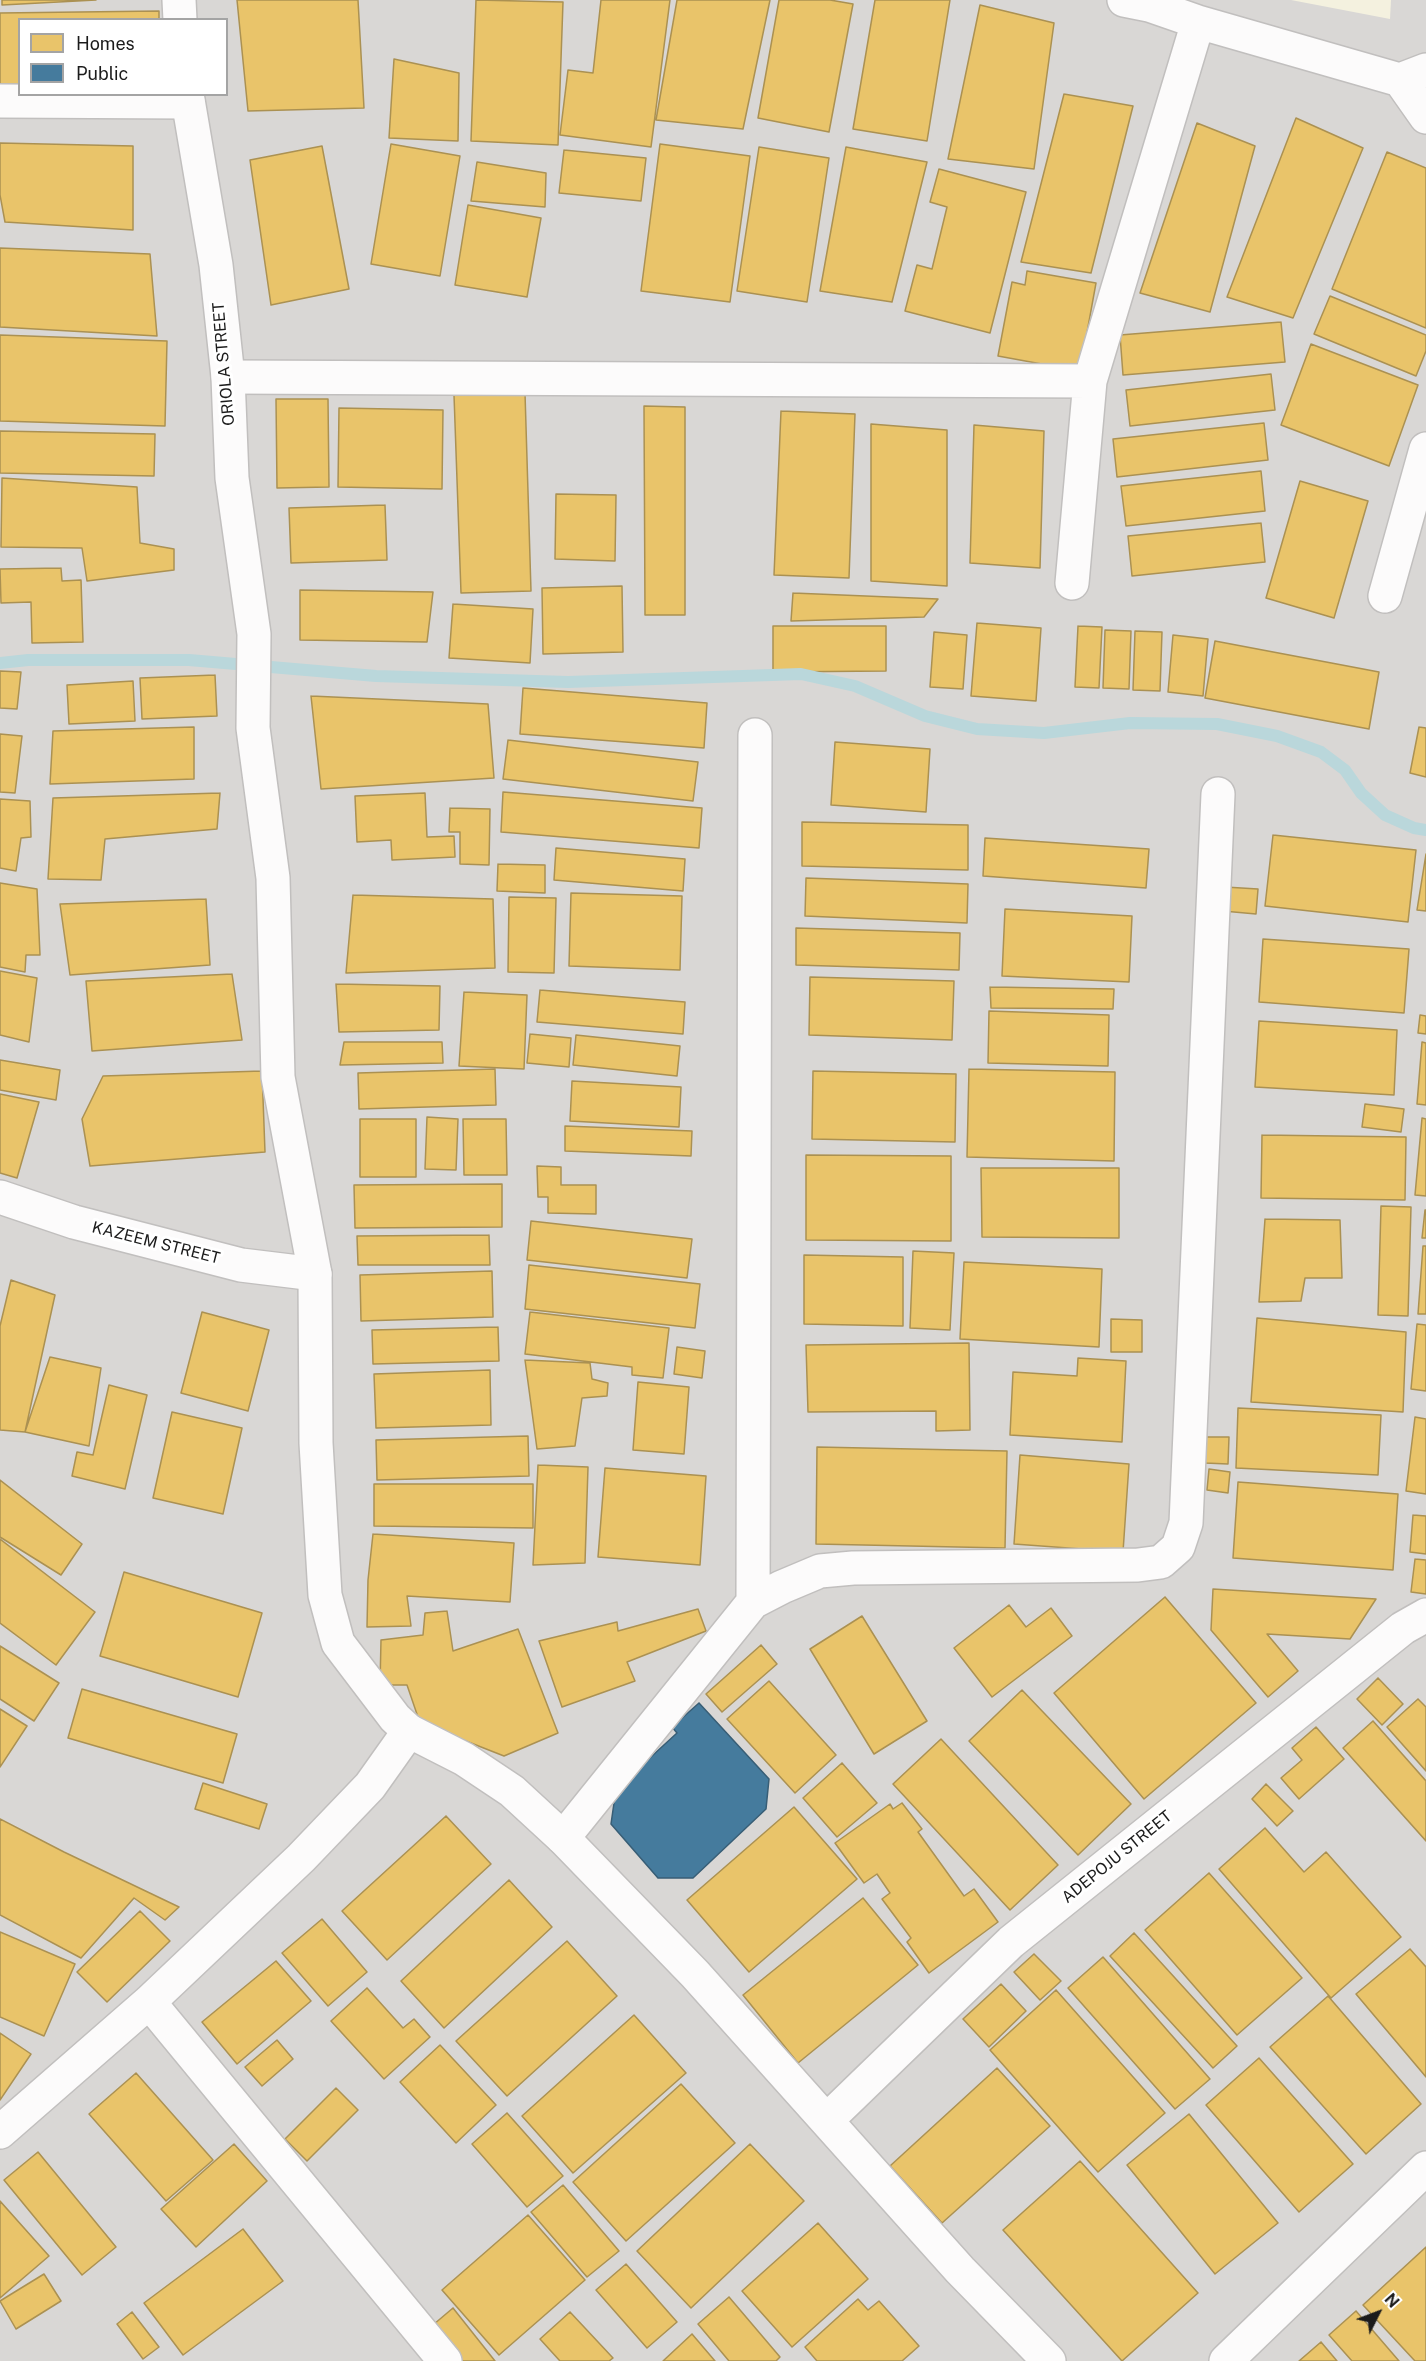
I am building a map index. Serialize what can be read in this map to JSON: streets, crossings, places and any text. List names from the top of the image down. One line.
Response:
{"streets":{"street":["ORIOLA STREET","KAZEEM STREET","ADEPOJU STREET"]},"crossings":[["ORIOLA STREET","KAZEEM STREET"],["ORIOLA STREET","ADEPOJU STREET"]],"legend":["Homes","Public"],"north":"top right"}
